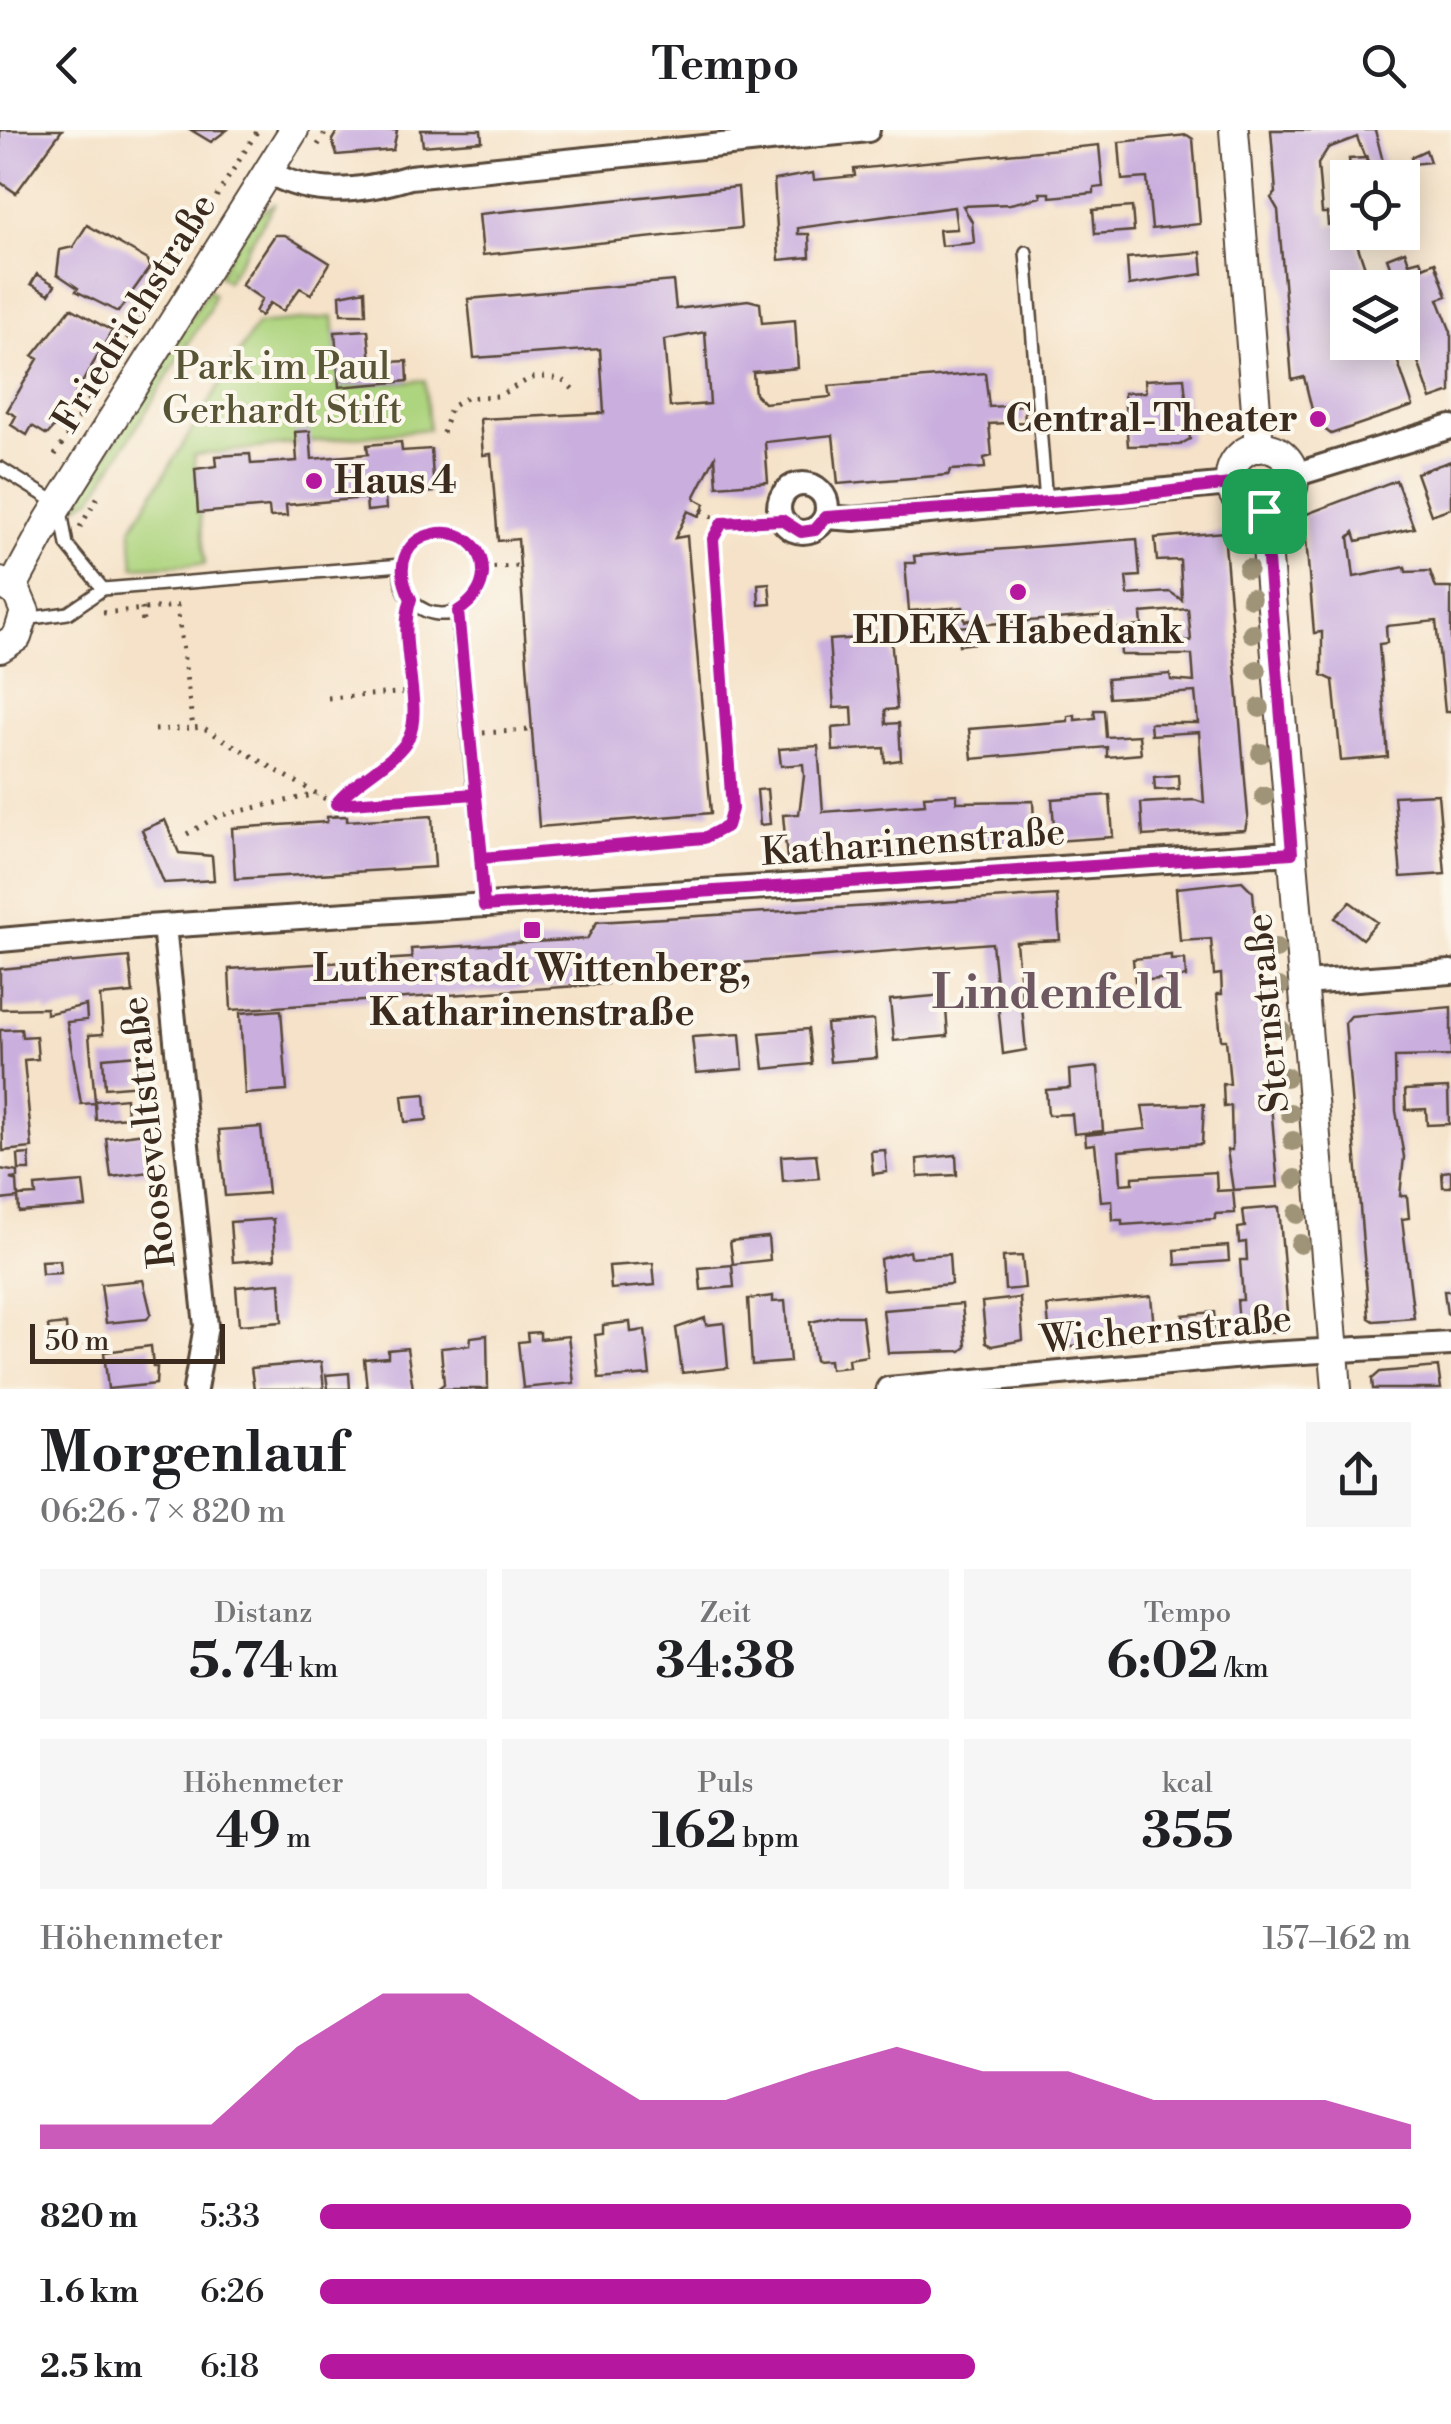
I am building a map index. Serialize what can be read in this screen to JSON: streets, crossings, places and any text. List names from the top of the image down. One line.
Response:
{"streets":{"street":["Friedrichstraße","Katharinenstraße","Sternstraße","Rooseveltstraße","Wichernstraße"]},"crossings":[["Katharinenstraße","Sternstraße"],["Katharinenstraße","Rooseveltstraße"],["Sternstraße","Wichernstraße"]],"districts":["Lindenfeld"],"parks":["Park im Paul Gerhardt Stift"],"places":{"other":["Central-Theater","Haus 4","EDEKA Habedank"],"transit":["Lutherstadt Wittenberg, Katharinenstraße"]},"scale_bar":"50 m","page":{"header":"Tempo","scale":"50 m","heading":["Morgenlauf","06:26 · 7 × 820 m"],"stats":[["Distanz","5.74 km"],["Zeit","34:38"],["Tempo","6:02 /km"],["Höhenmeter","49 m"],["Puls","162 bpm"],["kcal","355"]],"chart":["Höhenmeter","157–162 m"],"list":[{"name":"820 m","note":"5:33"},{"name":"1.6 km","note":"6:26"},{"name":"2.5 km","note":"6:18"}]}}
